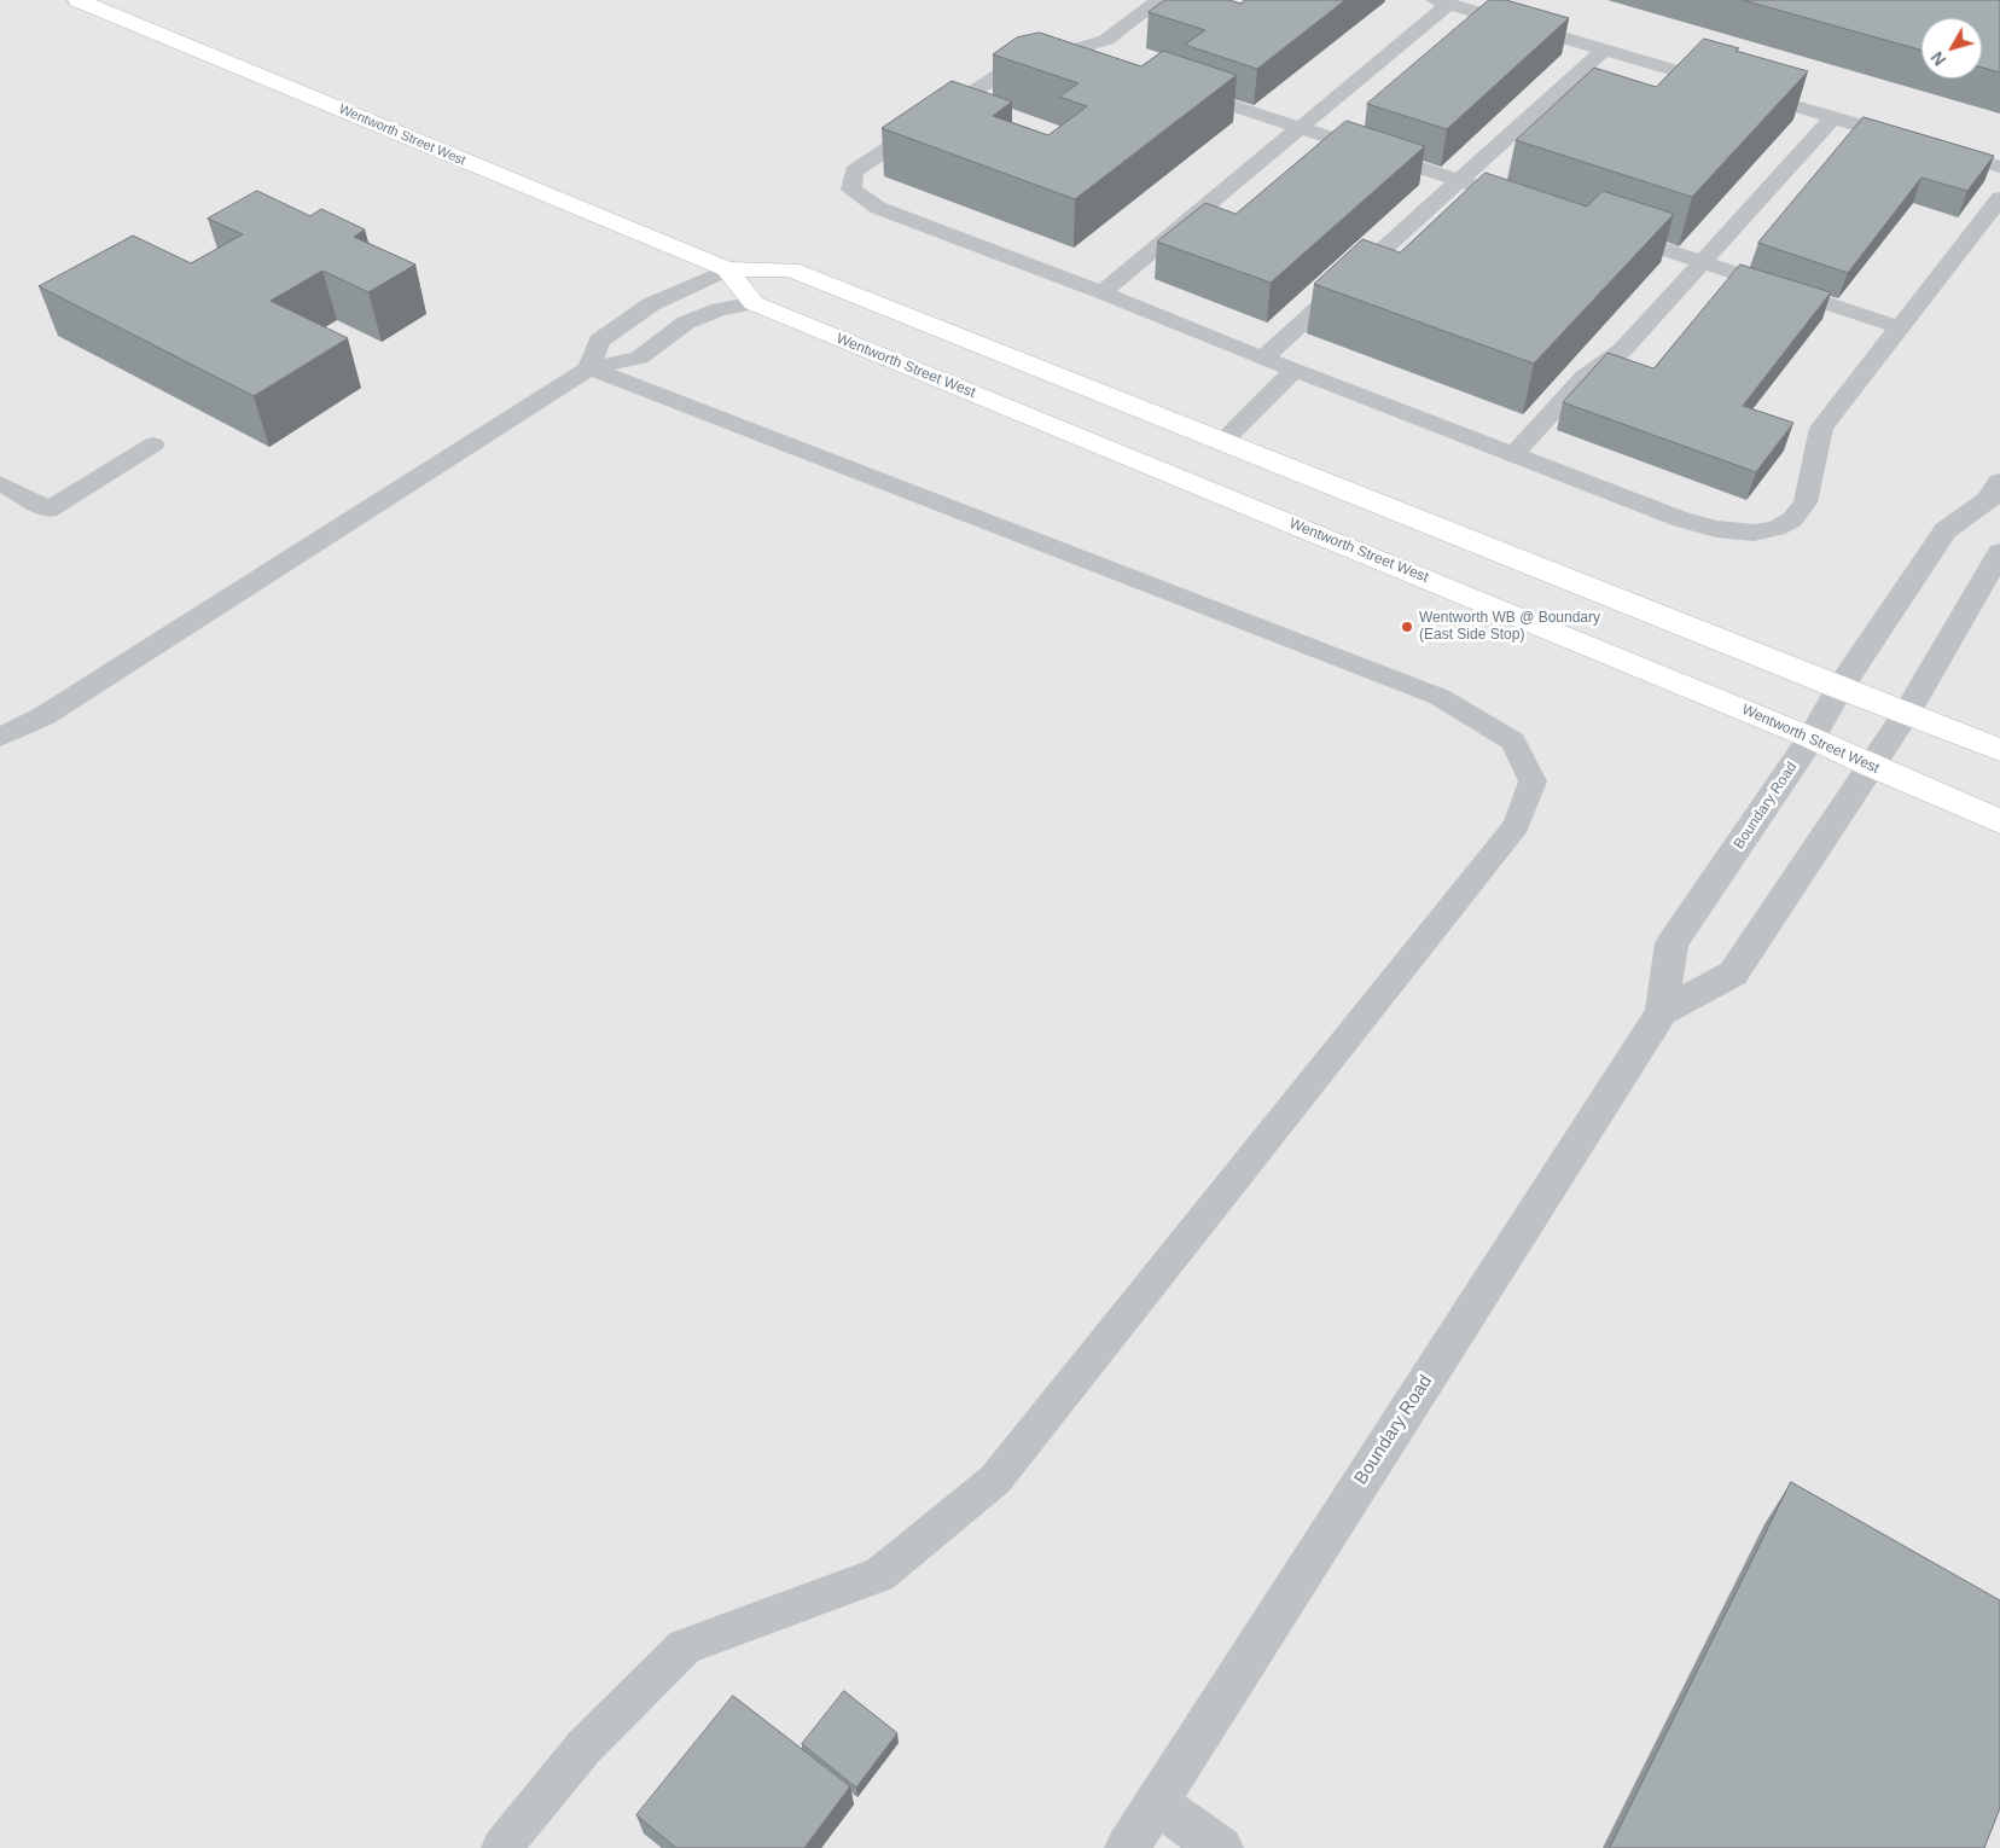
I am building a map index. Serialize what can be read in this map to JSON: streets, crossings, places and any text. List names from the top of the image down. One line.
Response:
{"streets":{"main road":["Wentworth Street West"],"street":["Boundary Road"]},"crossings":[["Wentworth Street West","Boundary Road"]],"places":["Wentworth WB @ Boundary (East Side Stop)"],"north":"bottom left"}
